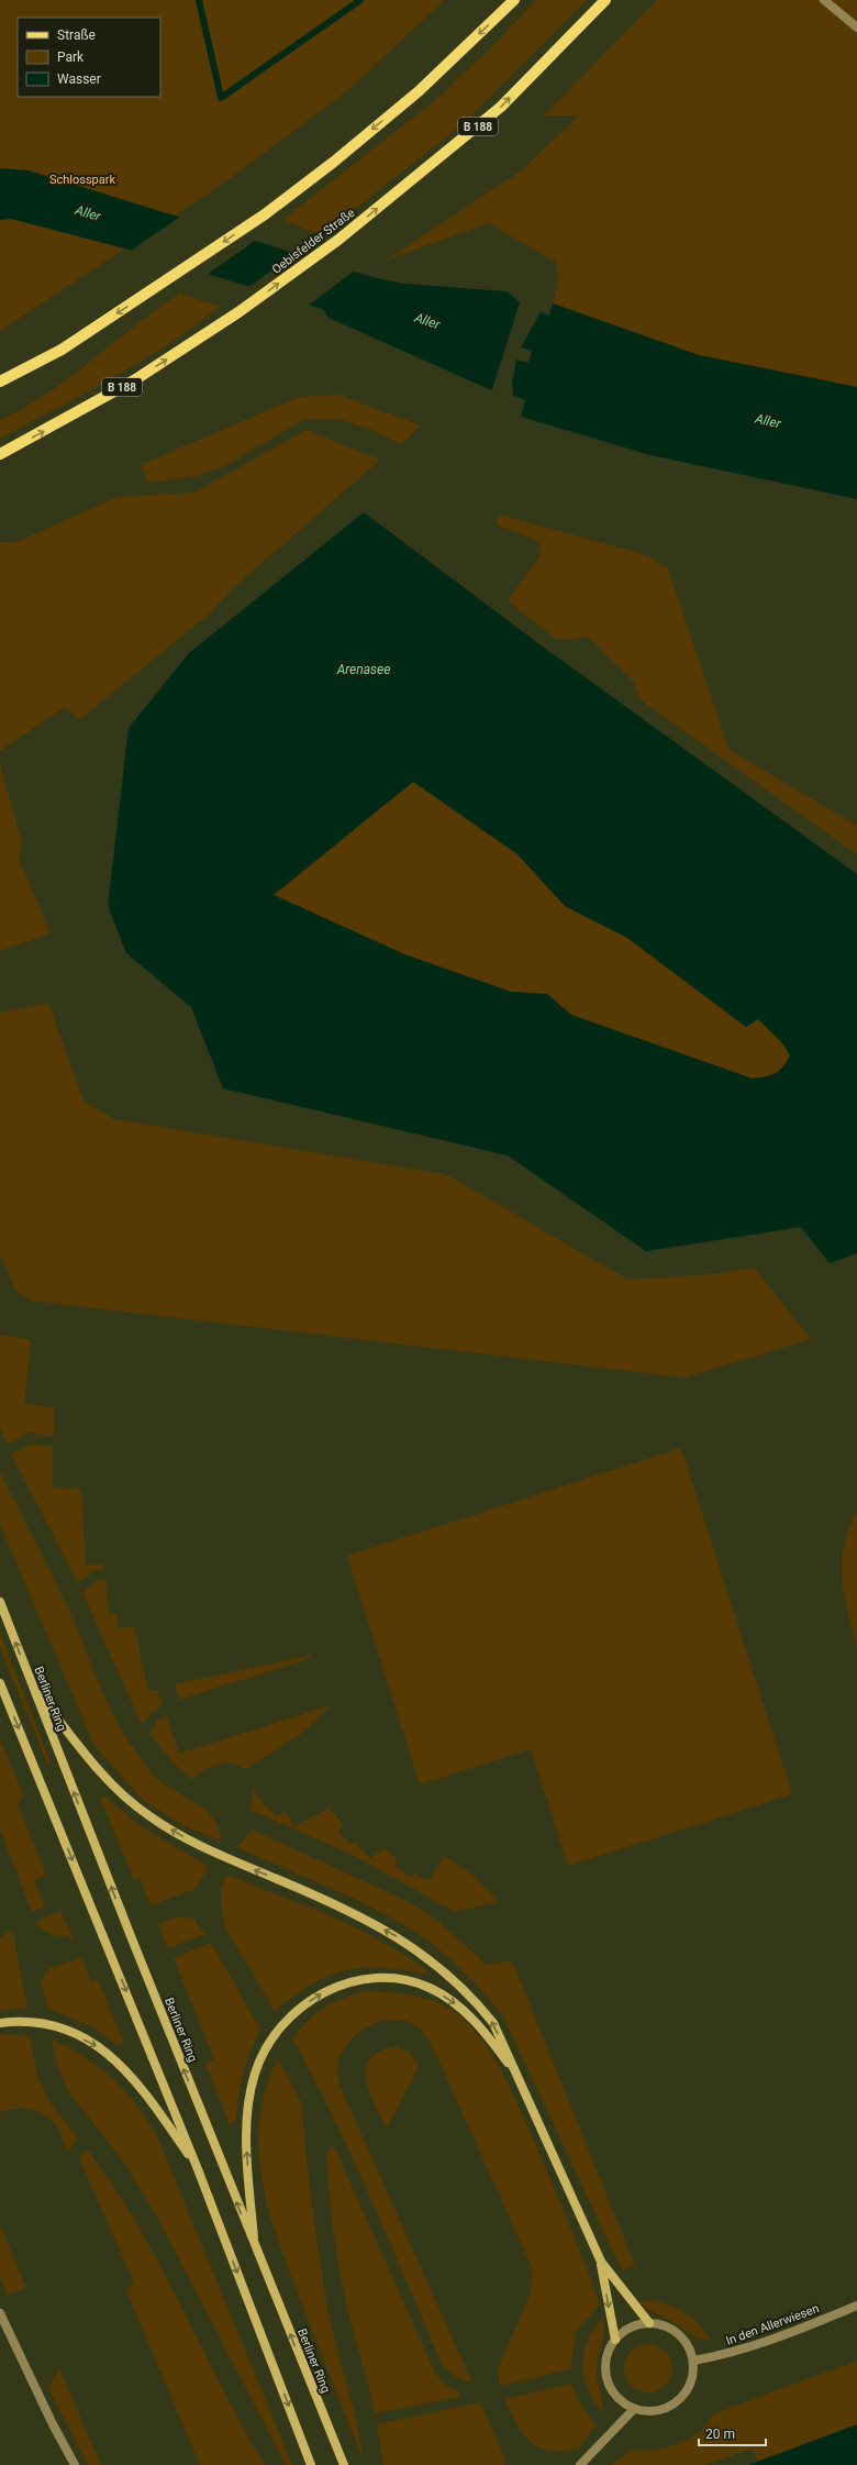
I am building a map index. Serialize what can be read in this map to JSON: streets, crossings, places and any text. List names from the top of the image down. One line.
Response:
{"streets":{"main road":["B 188","Oebisfelder Straße","Berliner Ring"],"street":["In den Allerwiesen"]},"water":["Aller","Arenasee"],"parks":["Schlosspark"],"legend":["Straße","Park","Wasser"],"scale_bar":"20 m"}
